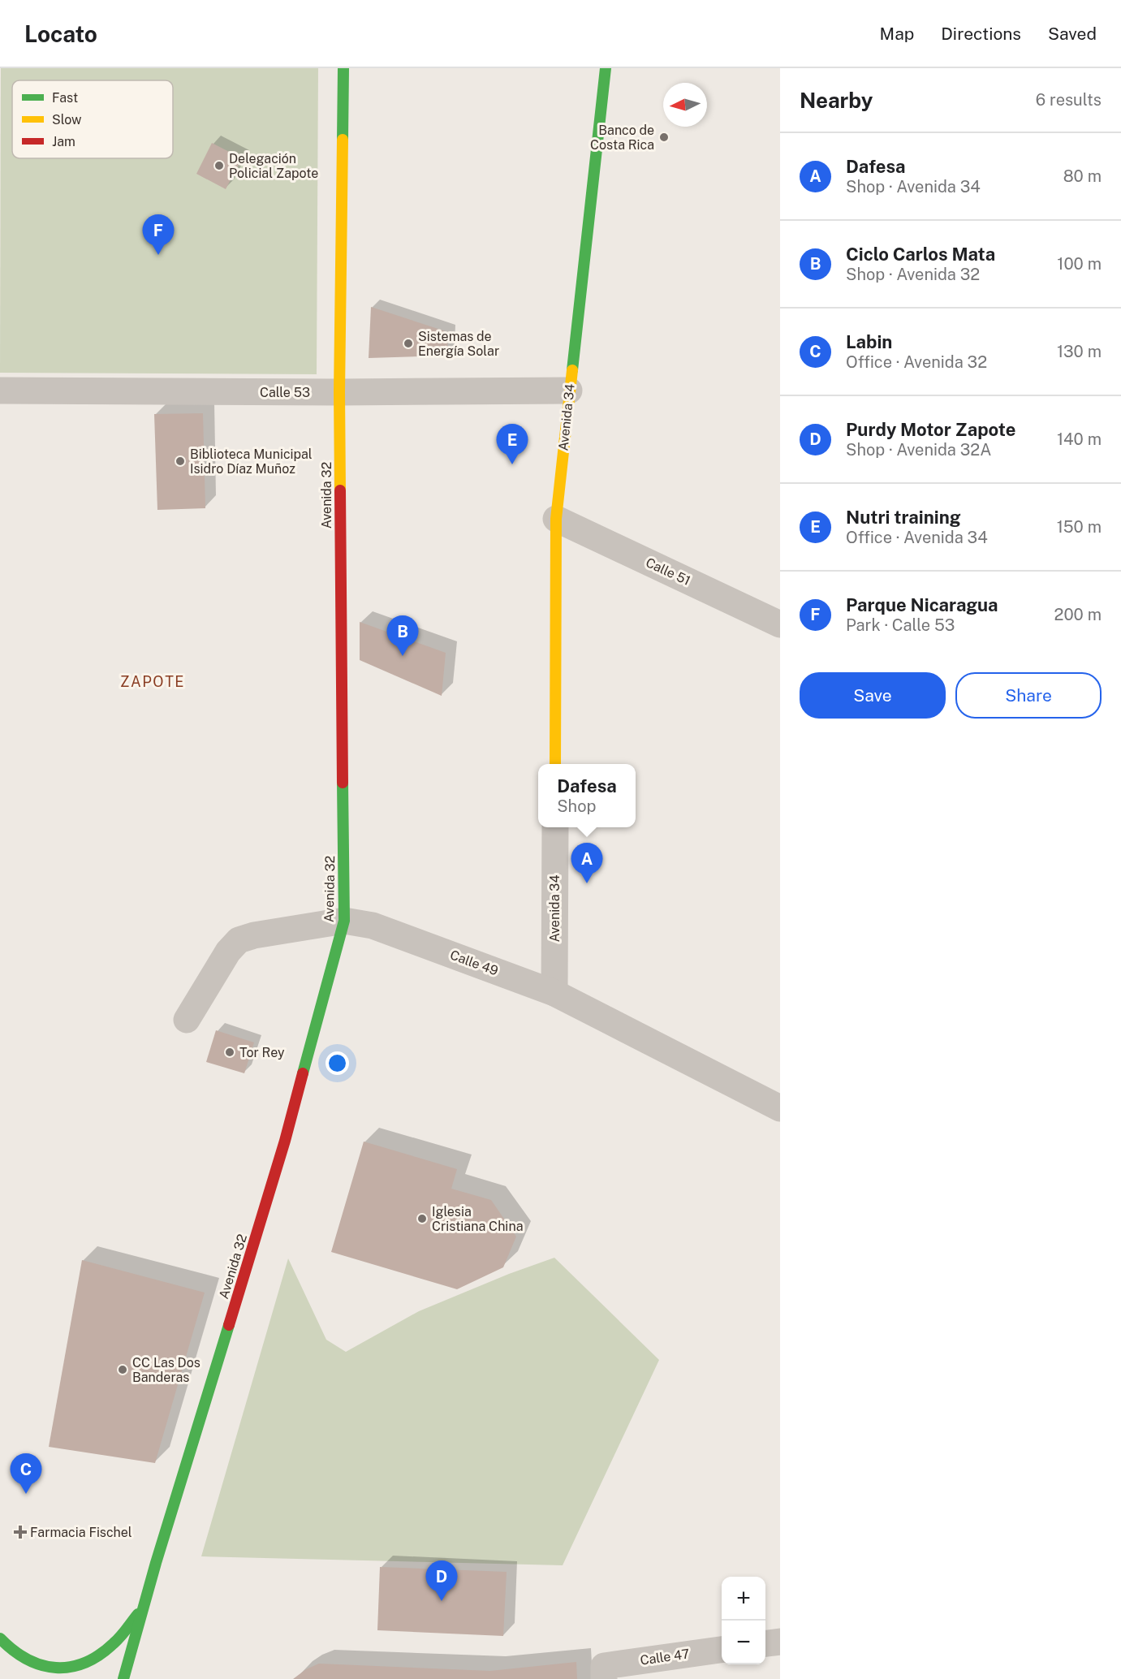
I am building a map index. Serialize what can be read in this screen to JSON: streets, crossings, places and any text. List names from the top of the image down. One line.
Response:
{"streets":{"main road":["Avenida 34","Avenida 32"],"street":["Calle 53","Calle 51","Calle 49","Calle 47"]},"crossings":[["Calle 53","Avenida 34"],["Calle 53","Avenida 32"],["Avenida 34","Calle 51"],["Avenida 34","Calle 49"],["Avenida 32","Calle 49"]],"districts":["ZAPOTE"],"places":{"other":["Banco de Costa Rica","Delegación Policial Zapote","Sistemas de Energía Solar","Biblioteca Municipal Isidro Díaz Muñoz","Tor Rey","Iglesia Cristiana China","CC Las Dos Banderas"],"health":["Farmacia Fischel"]},"legend":["Fast","Slow","Jam"],"north":"left","page":{"header":"Locato","nav":["Map","Directions","Saved"],"heading":["Nearby","6 results"],"list":[{"mark":"A","name":"Dafesa","note":"Shop · Avenida 34","value":"80 m"},{"mark":"B","name":"Ciclo Carlos Mata","note":"Shop · Avenida 32","value":"100 m"},{"mark":"C","name":"Labin","note":"Office · Avenida 32","value":"130 m"},{"mark":"D","name":"Purdy Motor Zapote","note":"Shop · Avenida 32A","value":"140 m"},{"mark":"E","name":"Nutri training","note":"Office · Avenida 34","value":"150 m"},{"mark":"F","name":"Parque Nicaragua","note":"Park · Calle 53","value":"200 m"}],"pins":["F","E","B","A","C","D"],"buttons":["Save","Share"],"popup":["Dafesa","Shop"],"map_buttons":["+","−"]}}
